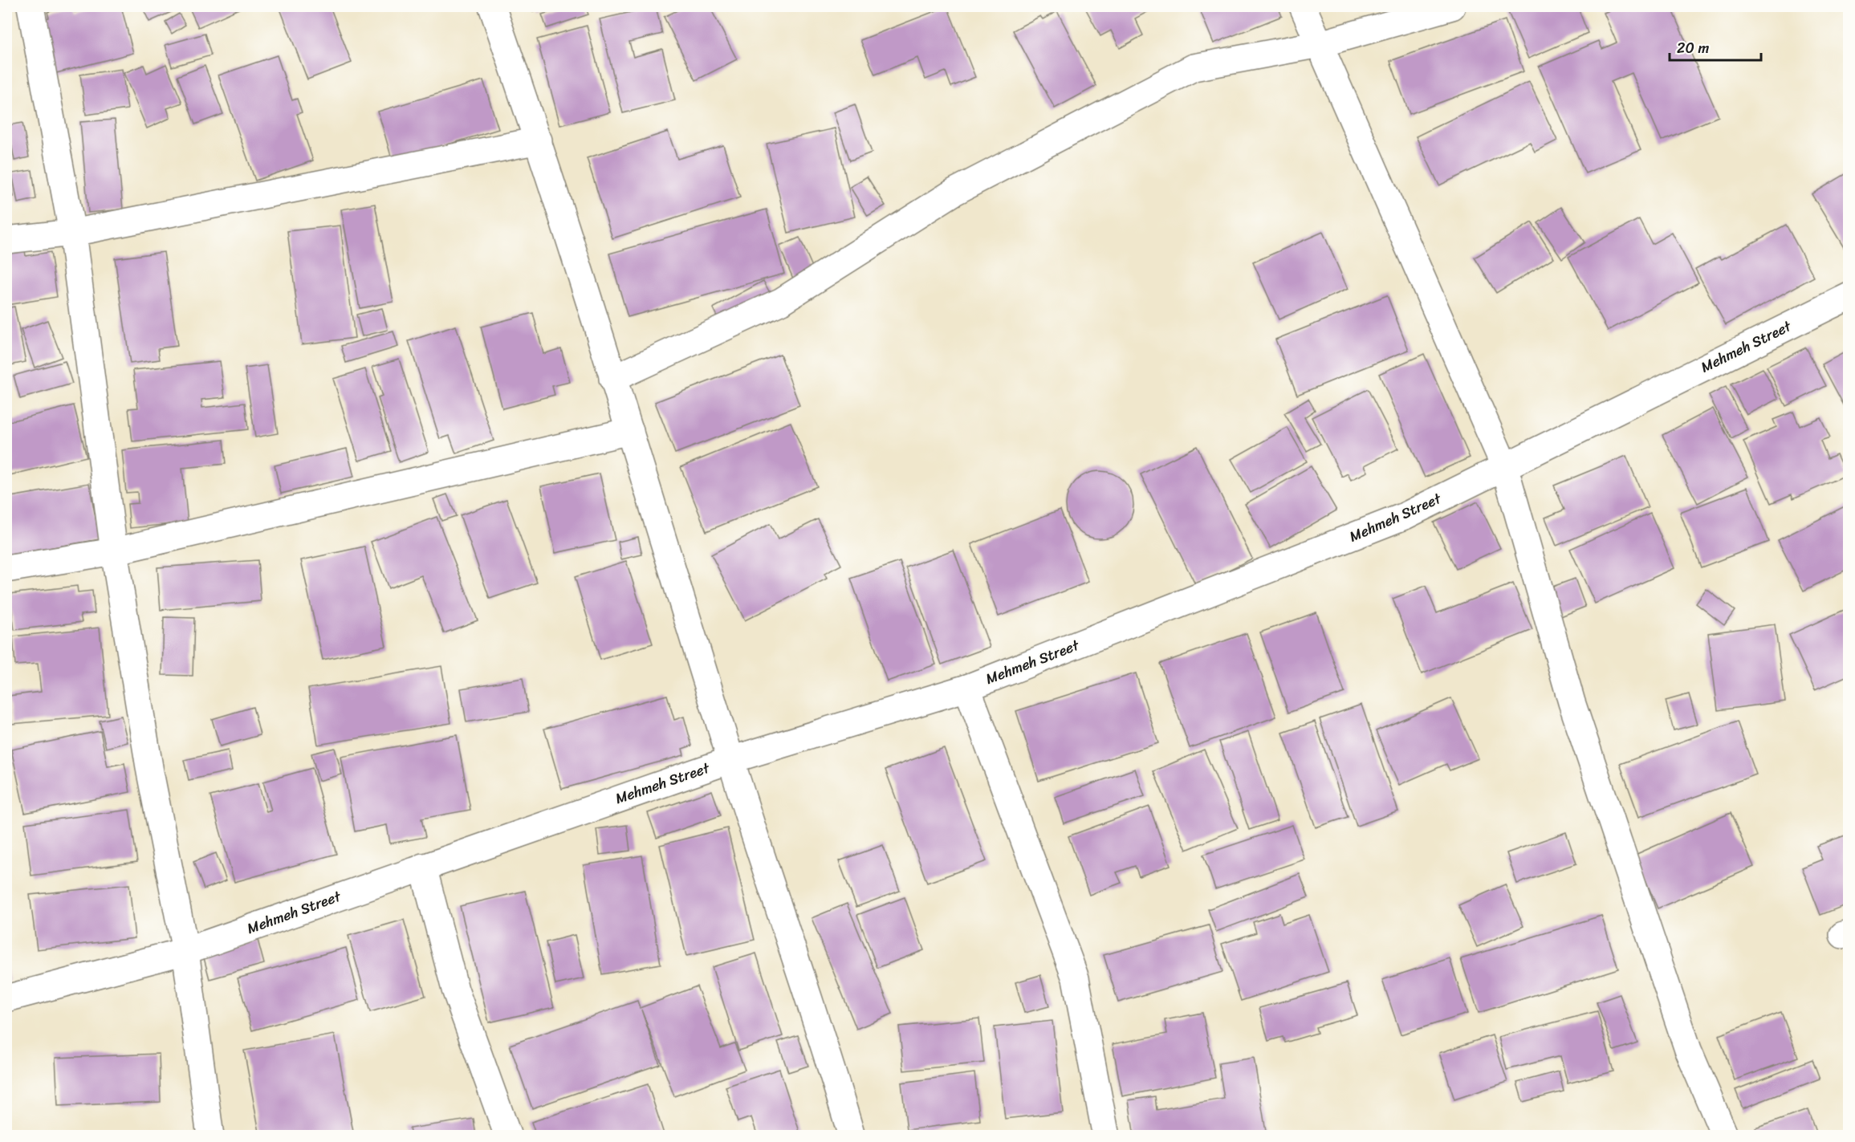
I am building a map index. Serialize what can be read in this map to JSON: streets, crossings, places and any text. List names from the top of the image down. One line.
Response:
{"streets":{"street":["Mehmeh Street"]},"scale_bar":"20 m"}
